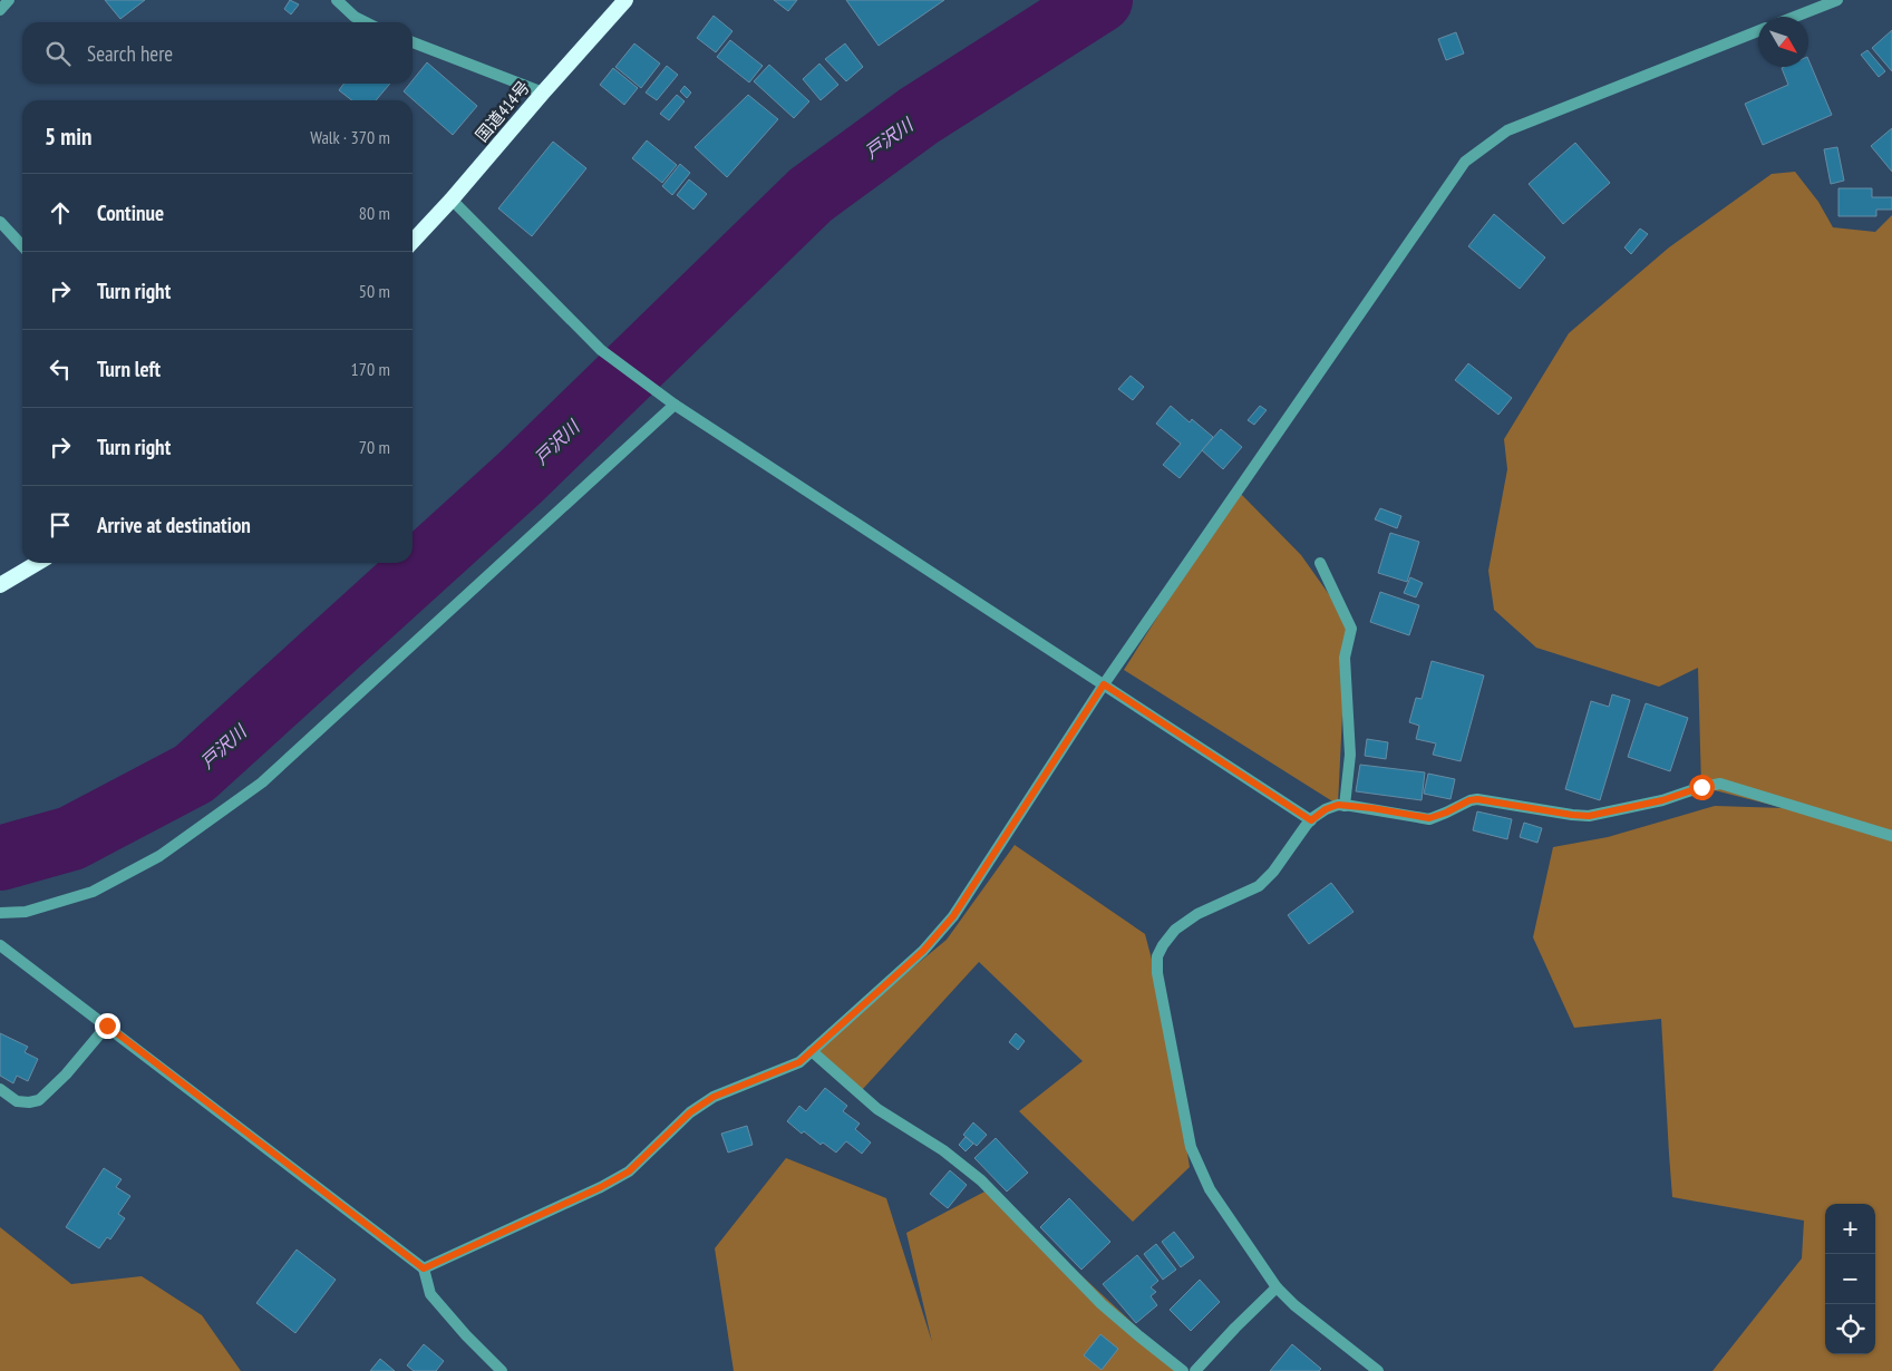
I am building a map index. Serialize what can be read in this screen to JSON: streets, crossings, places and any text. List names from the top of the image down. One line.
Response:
{"streets":{"highway":["国道414号"]},"water":["戸沢川"],"north":"bottom right","page":{"search":"Search here","heading":["5 min","Walk · 370 m"],"list":[["Continue","80 m"],["Turn right","50 m"],["Turn left","170 m"],["Turn right","70 m"],"Arrive at destination"],"map_buttons":["+","−"]}}
